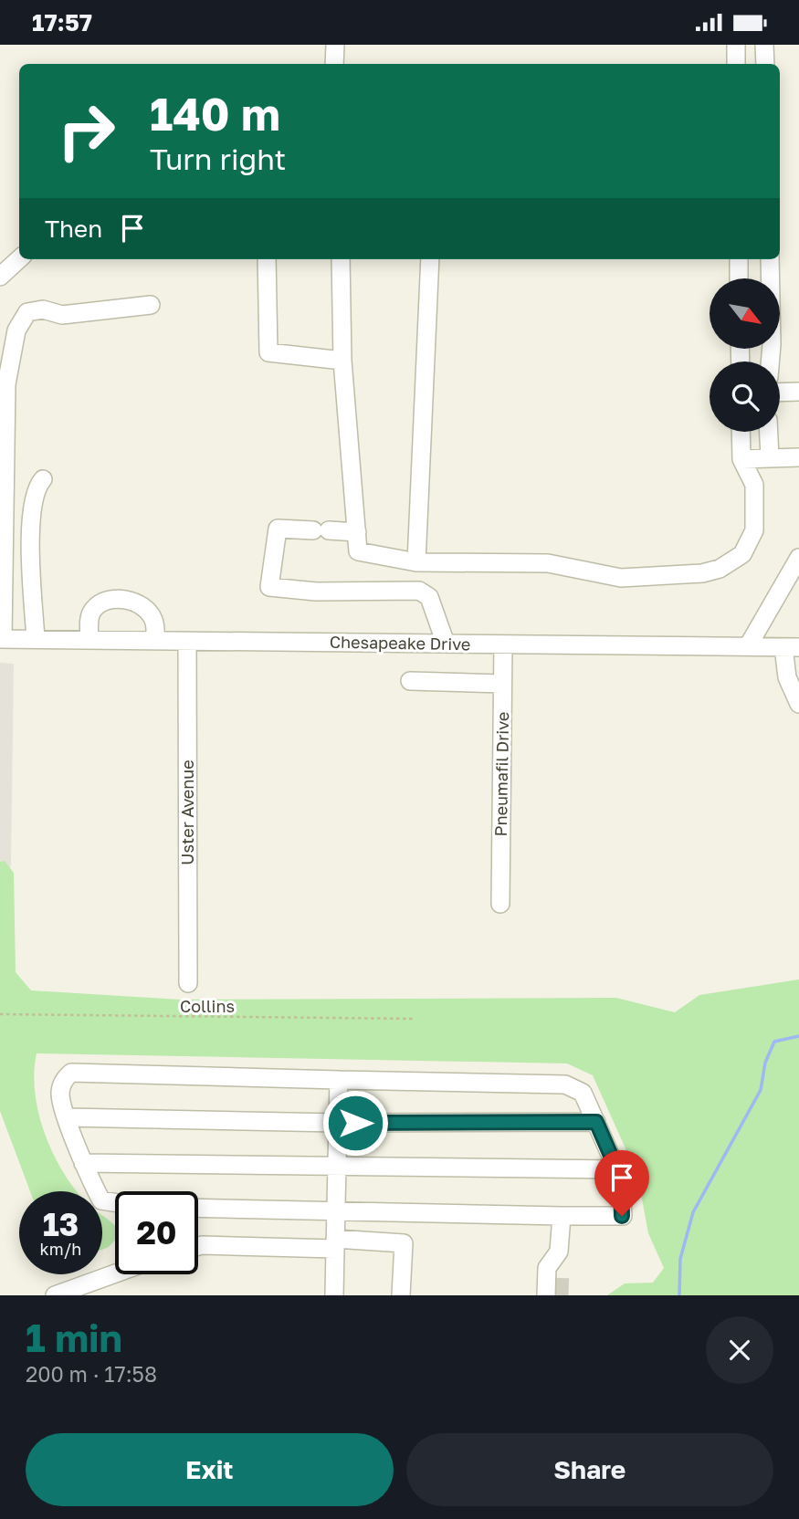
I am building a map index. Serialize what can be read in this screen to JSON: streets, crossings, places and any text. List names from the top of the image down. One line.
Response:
{"streets":{"street":["Chesapeake Drive","Pneumafil Drive","Uster Avenue"],"path":["Collins"]},"crossings":[["Chesapeake Drive","Pneumafil Drive"],["Chesapeake Drive","Uster Avenue"]],"north":"bottom right","page":{"status":"17:57","turn":["140 m","Turn right"],"then":"Then","speed":"13 km/h","limit":"20","heading":["1 min","200 m · 17:58"],"buttons":["Exit","Share"]}}
